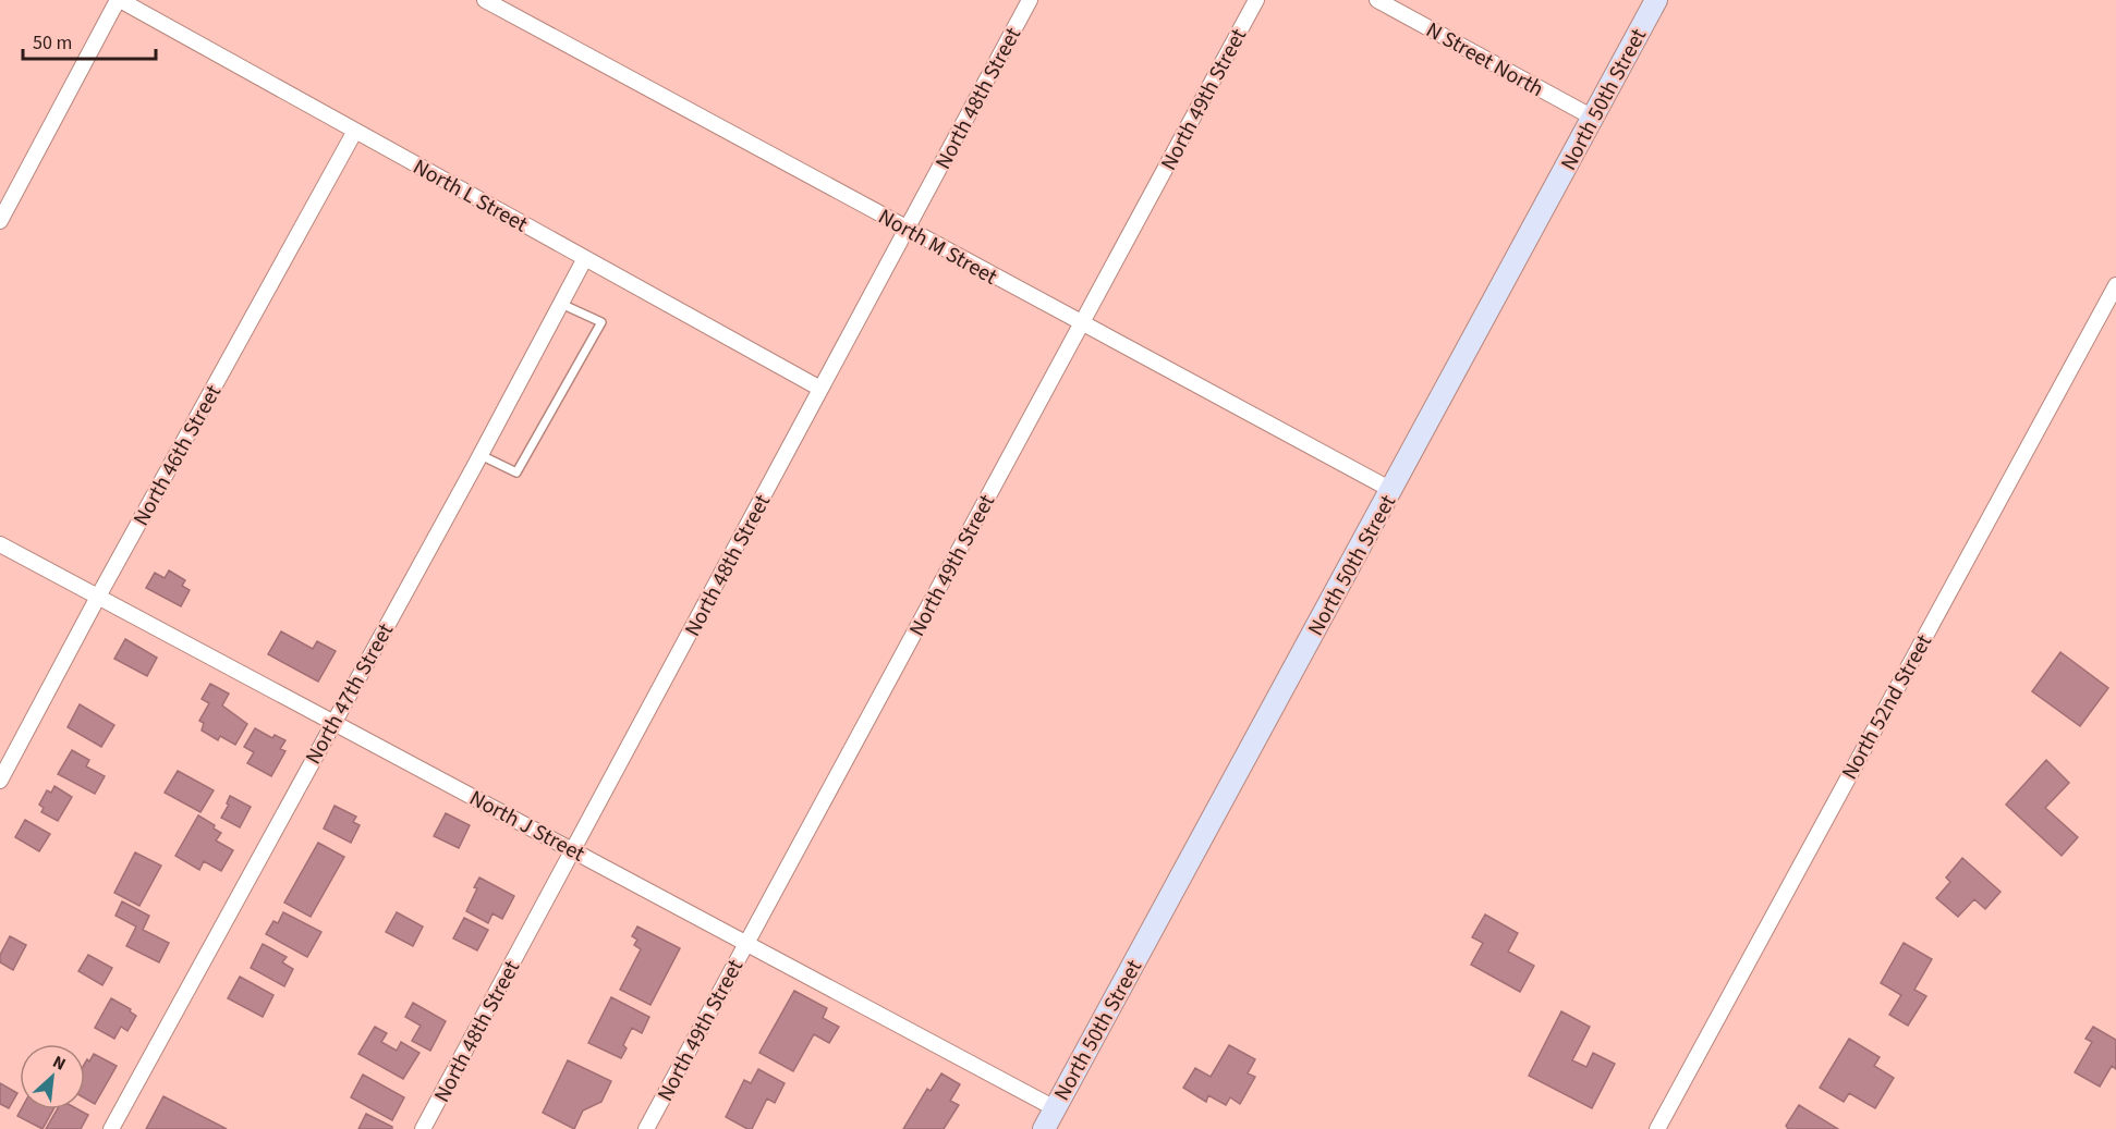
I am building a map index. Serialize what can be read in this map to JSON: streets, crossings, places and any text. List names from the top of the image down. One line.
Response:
{"streets":{"street":["N Street North","North 48th Street","North 49th Street","North 50th Street","North L Street","North M Street","North 46th Street","North 47th Street","North 52nd Street","North J Street"]},"crossings":[["N Street North","North 50th Street"],["North 48th Street","North L Street"],["North 48th Street","North M Street"],["North 48th Street","North J Street"],["North 49th Street","North M Street"],["North 49th Street","North J Street"],["North 50th Street","North M Street"],["North 50th Street","North J Street"],["North L Street","North 46th Street"],["North L Street","North 47th Street"],["North 46th Street","North J Street"],["North 47th Street","North J Street"]],"scale_bar":"50 m","north":"top right"}
